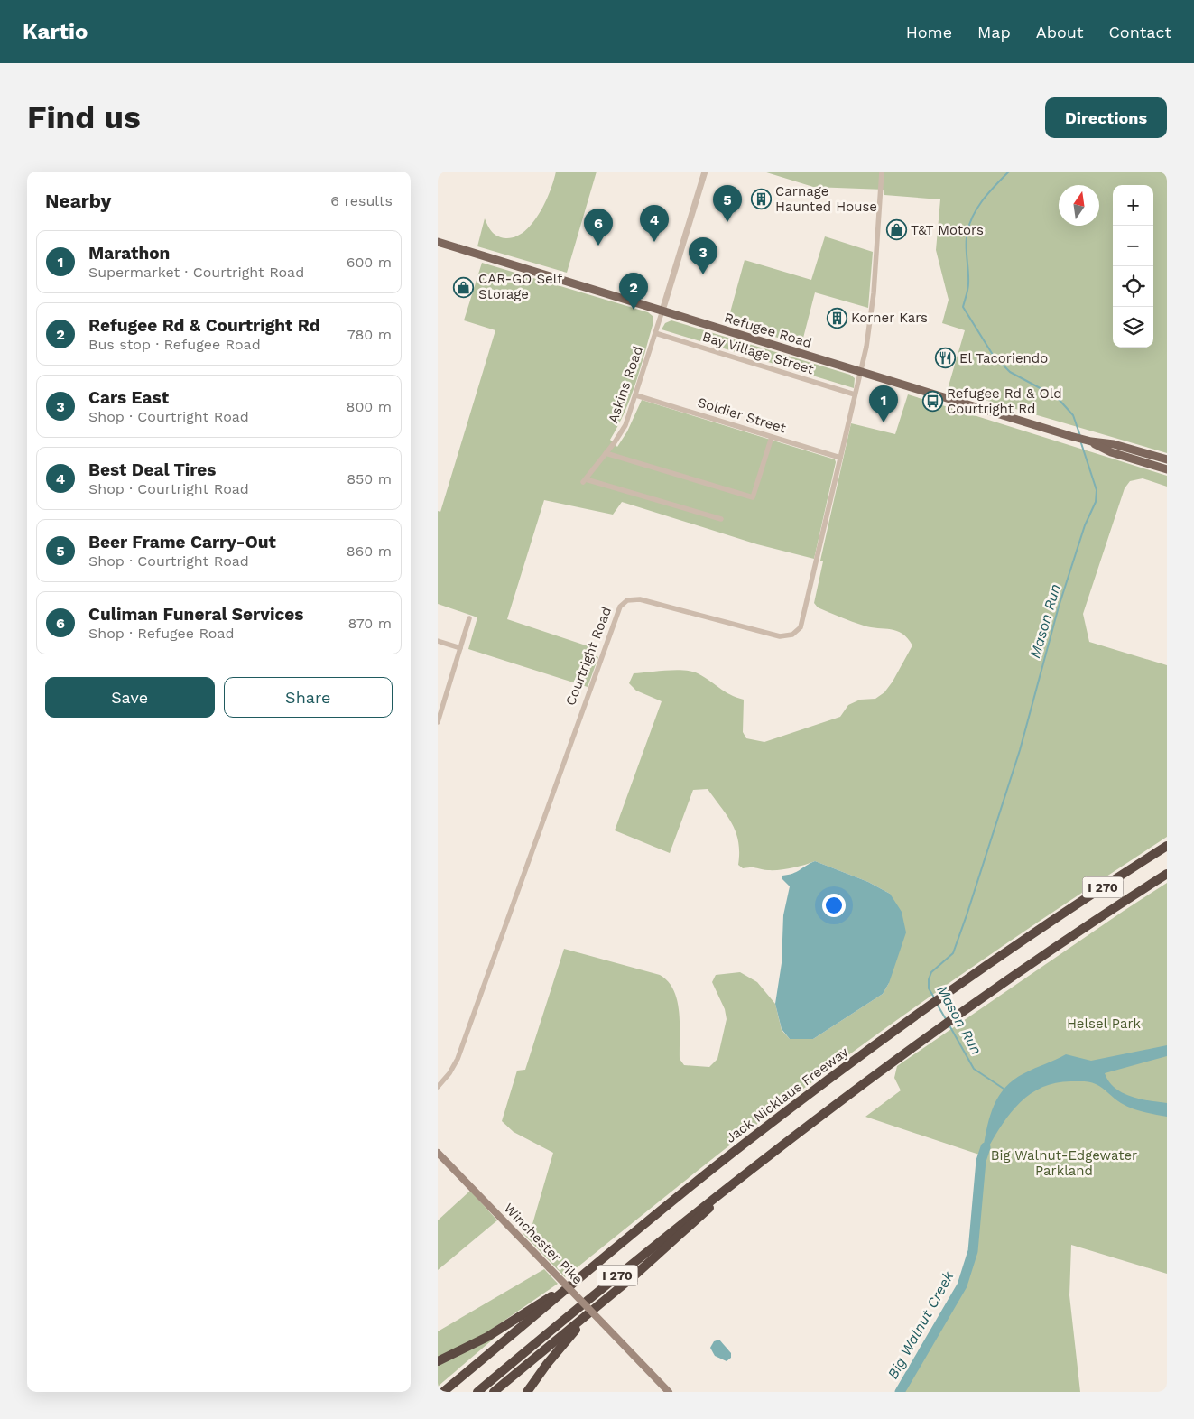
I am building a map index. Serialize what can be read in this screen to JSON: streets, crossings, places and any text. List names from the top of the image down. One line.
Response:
{"streets":{"highway":["I 270","Jack Nicklaus Freeway"],"main road":["Refugee Road","Winchester Pike"],"street":["Bay Village Street","Askins Road","Soldier Street","Courtright Road"]},"crossings":[["Refugee Road","Askins Road"],["Refugee Road","Courtright Road"],["Bay Village Street","Askins Road"],["Bay Village Street","Courtright Road"],["Askins Road","Soldier Street"],["Soldier Street","Courtright Road"]],"water":["Mason Run","Big Walnut Creek"],"parks":["Helsel Park","Big Walnut-Edgewater Parkland"],"places":{"building":["Carnage Haunted House","Korner Kars"],"shop":["T&T Motors","CAR-GO Self Storage"],"restaurant":["El Tacoriendo"],"bus stop":["Refugee Rd & Old Courtright Rd"]},"north":"top","page":{"header":"Kartio","nav":["Home","Map","About","Contact"],"buttons":["Directions",["Save","Share"]],"title":"Find us","heading":["Nearby","6 results"],"map_buttons":["+","−"],"pins":["5","4","6","3","2","1"],"list":[{"mark":"1","name":"Marathon","note":"Supermarket · Courtright Road","value":"600 m"},{"mark":"2","name":"Refugee Rd & Courtright Rd","note":"Bus stop · Refugee Road","value":"780 m"},{"mark":"3","name":"Cars East","note":"Shop · Courtright Road","value":"800 m"},{"mark":"4","name":"Best Deal Tires","note":"Shop · Courtright Road","value":"850 m"},{"mark":"5","name":"Beer Frame Carry-Out","note":"Shop · Courtright Road","value":"860 m"},{"mark":"6","name":"Culiman Funeral Services","note":"Shop · Refugee Road","value":"870 m"}]}}
